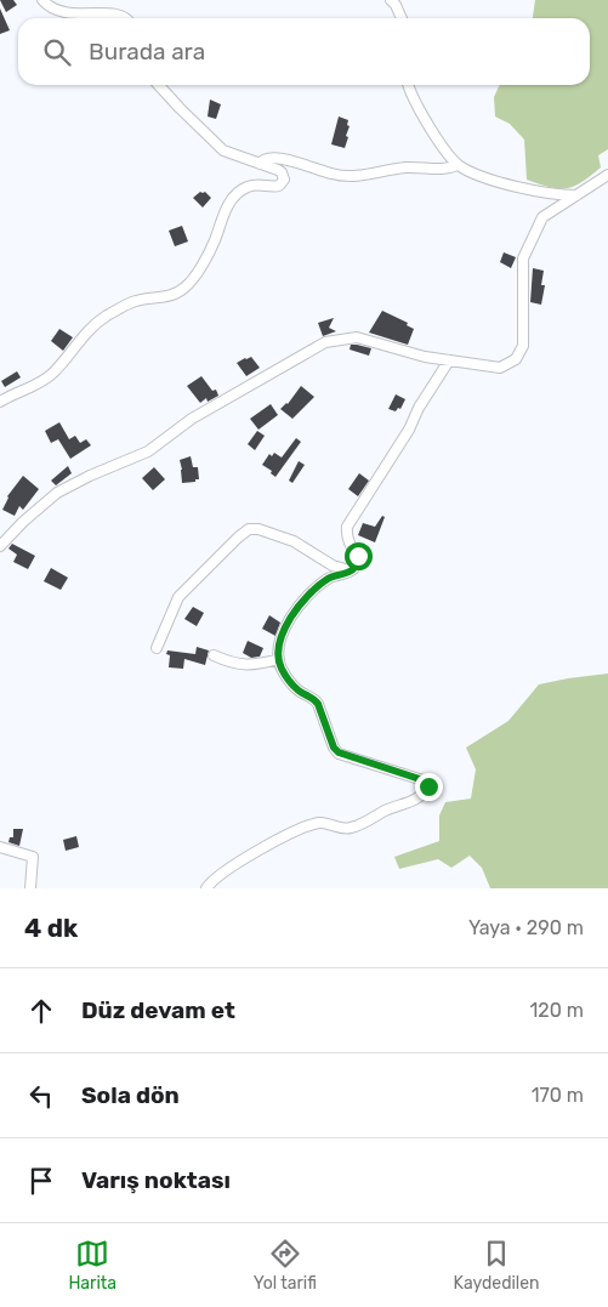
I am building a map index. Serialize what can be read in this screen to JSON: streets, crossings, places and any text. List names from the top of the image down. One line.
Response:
{"page":{"search":"Burada ara","heading":["4 dk","Yaya · 290 m"],"list":[["Düz devam et","120 m"],["Sola dön","170 m"],"Varış noktası"],"nav":["Harita","Yol tarifi","Kaydedilen"]}}
